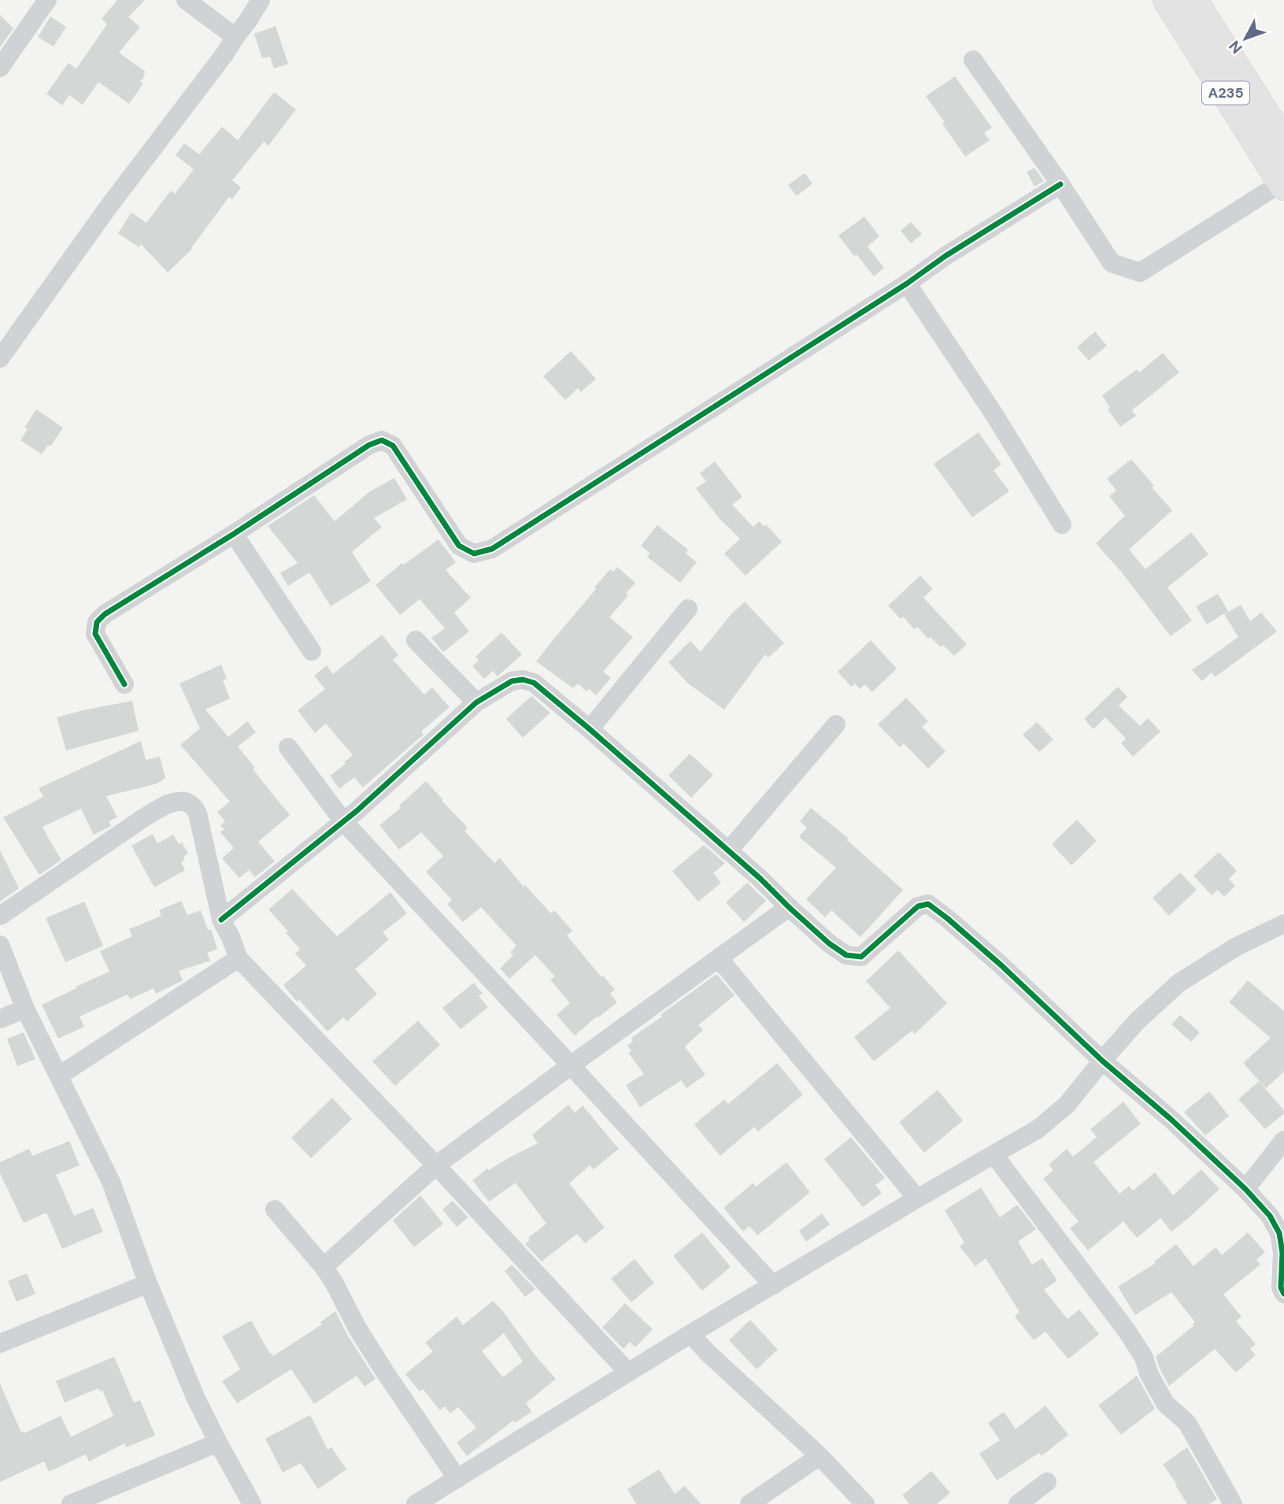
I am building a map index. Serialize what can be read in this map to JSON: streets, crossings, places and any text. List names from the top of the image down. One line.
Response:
{"streets":{"highway":["A235"]},"north":"bottom left"}
